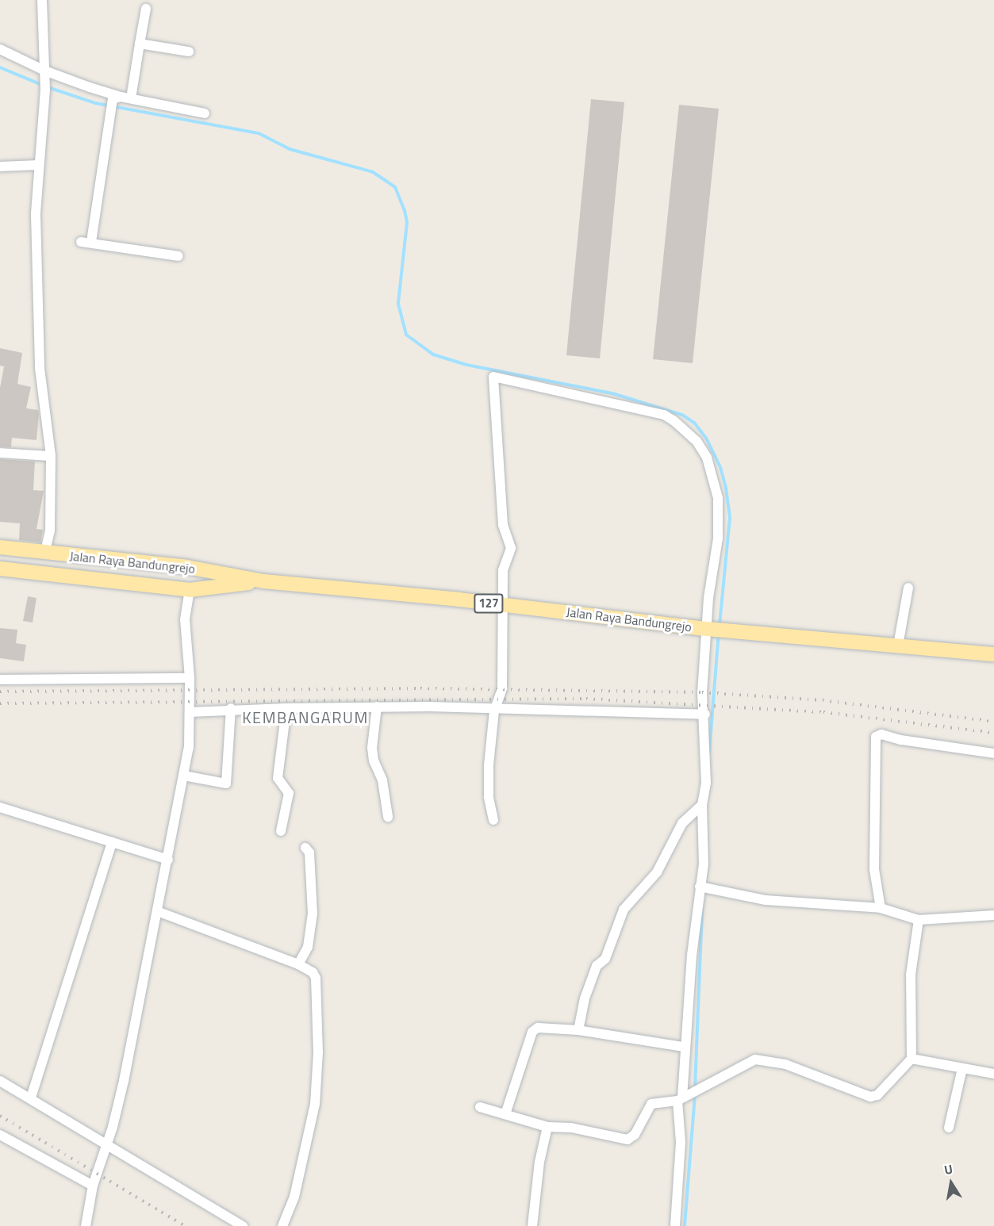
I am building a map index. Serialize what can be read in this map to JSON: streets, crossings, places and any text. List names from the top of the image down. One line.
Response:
{"streets":{"main road":["Jalan Raya Bandungrejo","127"]},"districts":["KEMBANGARUM"],"north":"top"}
